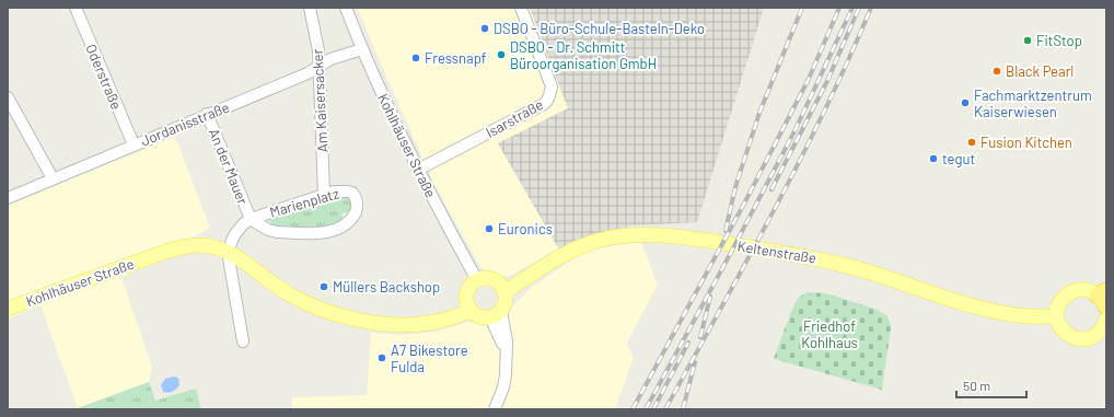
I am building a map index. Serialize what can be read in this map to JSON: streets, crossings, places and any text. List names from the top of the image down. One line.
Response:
{"streets":{"main road":["Kohlhäuser Straße","Keltenstraße"],"street":["Oderstraße","Am Kaisersacker","Isarstraße","Jordanisstraße","An der Mauer","Marienplatz"]},"crossings":[["Oderstraße","Jordanisstraße"],["Am Kaisersacker","Jordanisstraße"],["Am Kaisersacker","Marienplatz"],["Isarstraße","Kohlhäuser Straße"],["Jordanisstraße","Kohlhäuser Straße"],["Jordanisstraße","An der Mauer"],["Kohlhäuser Straße","Marienplatz"],["Kohlhäuser Straße","Keltenstraße"],["An der Mauer","Marienplatz"]],"parks":["Friedhof Kohlhaus"],"places":["DSBO - Büro-Schule-Basteln-Deko","FitStop","DSBO - Dr. Schmitt Büroorganisation GmbH","Fressnapf","Black Pearl","Fachmarktzentrum Kaiserwiesen","Fusion Kitchen","tegut","Euronics","Müllers Backshop","A7 Bikestore Fulda"],"scale_bar":"50 m"}
